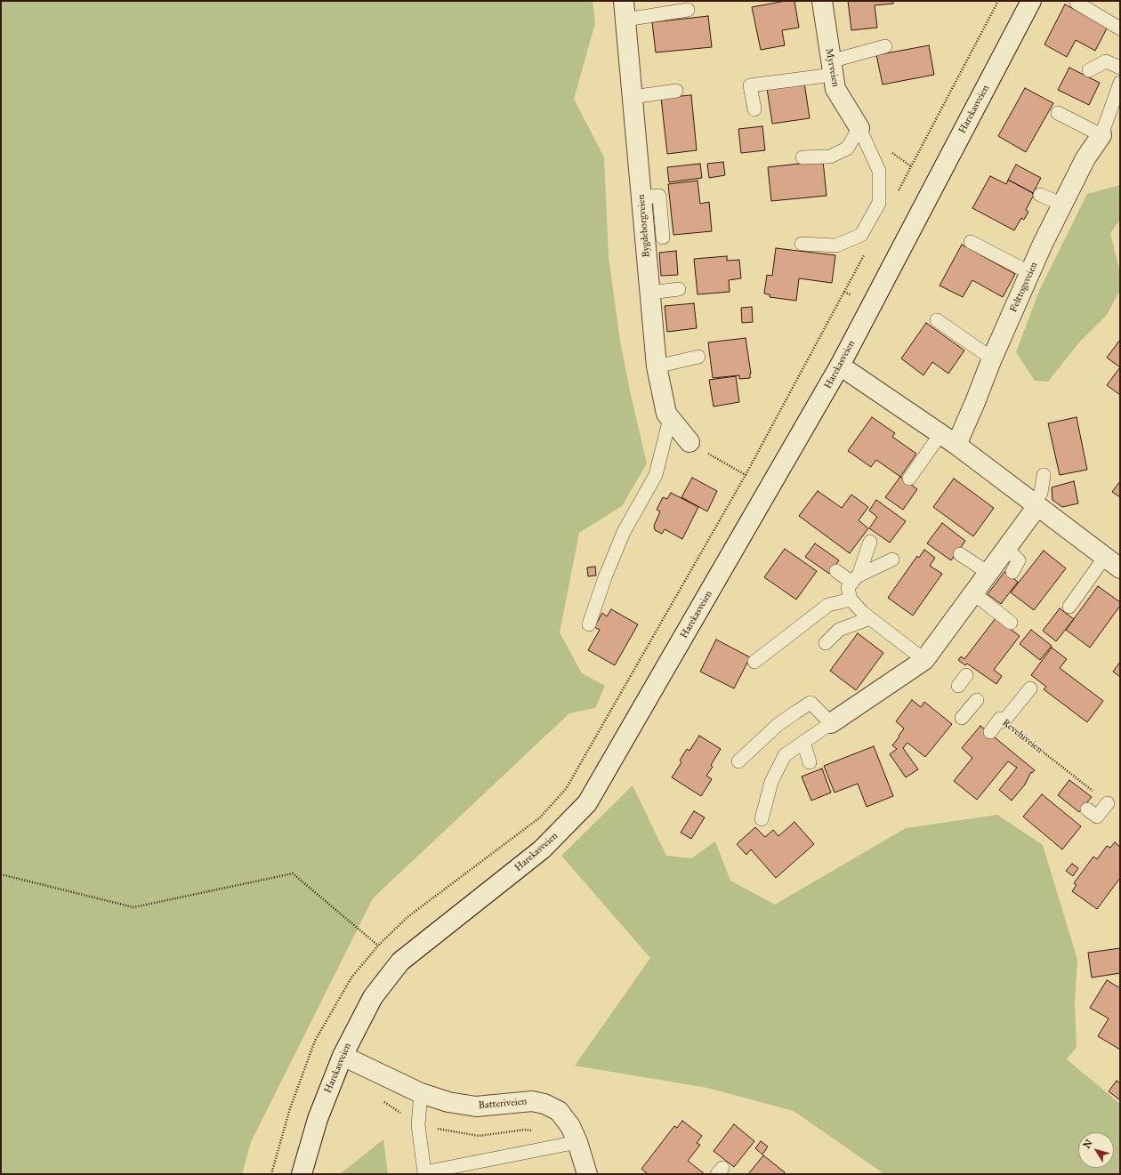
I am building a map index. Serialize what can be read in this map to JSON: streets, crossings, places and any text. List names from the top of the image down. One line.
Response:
{"streets":{"street":["Myrveien","Harekasveien","Bygdeborgveien","Felttogsveien","Batteriveien"],"path":["Revehiveien"]},"crossings":[["Harekasveien","Batteriveien"]],"north":"top left"}
